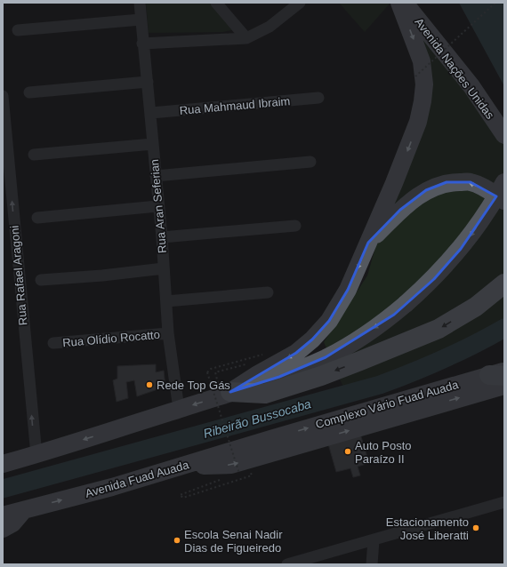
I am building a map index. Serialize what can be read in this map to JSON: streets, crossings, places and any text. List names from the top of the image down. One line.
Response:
{"streets":{"main road":["Avenida Nações Unidas","Complexo Vário Fuad Auada","Avenida Fuad Auada"],"street":["Rua Mahmaud Ibraim","Rua Aran Seferian","Rua Rafael Aragoni","Rua Olídio Rocatto"]},"crossings":[["Rua Mahmaud Ibraim","Rua Aran Seferian"],["Rua Aran Seferian","Rua Olídio Rocatto"],["Complexo Vário Fuad Auada","Avenida Fuad Auada"]],"one_way":["Rua Rafael Aragoni"],"water":["Ribeirão Bussocaba"],"places":["Rede Top Gás","Auto Posto Paraízo II","Estacionamento José Liberatti","Escola Senai Nadir Dias de Figueiredo"]}
